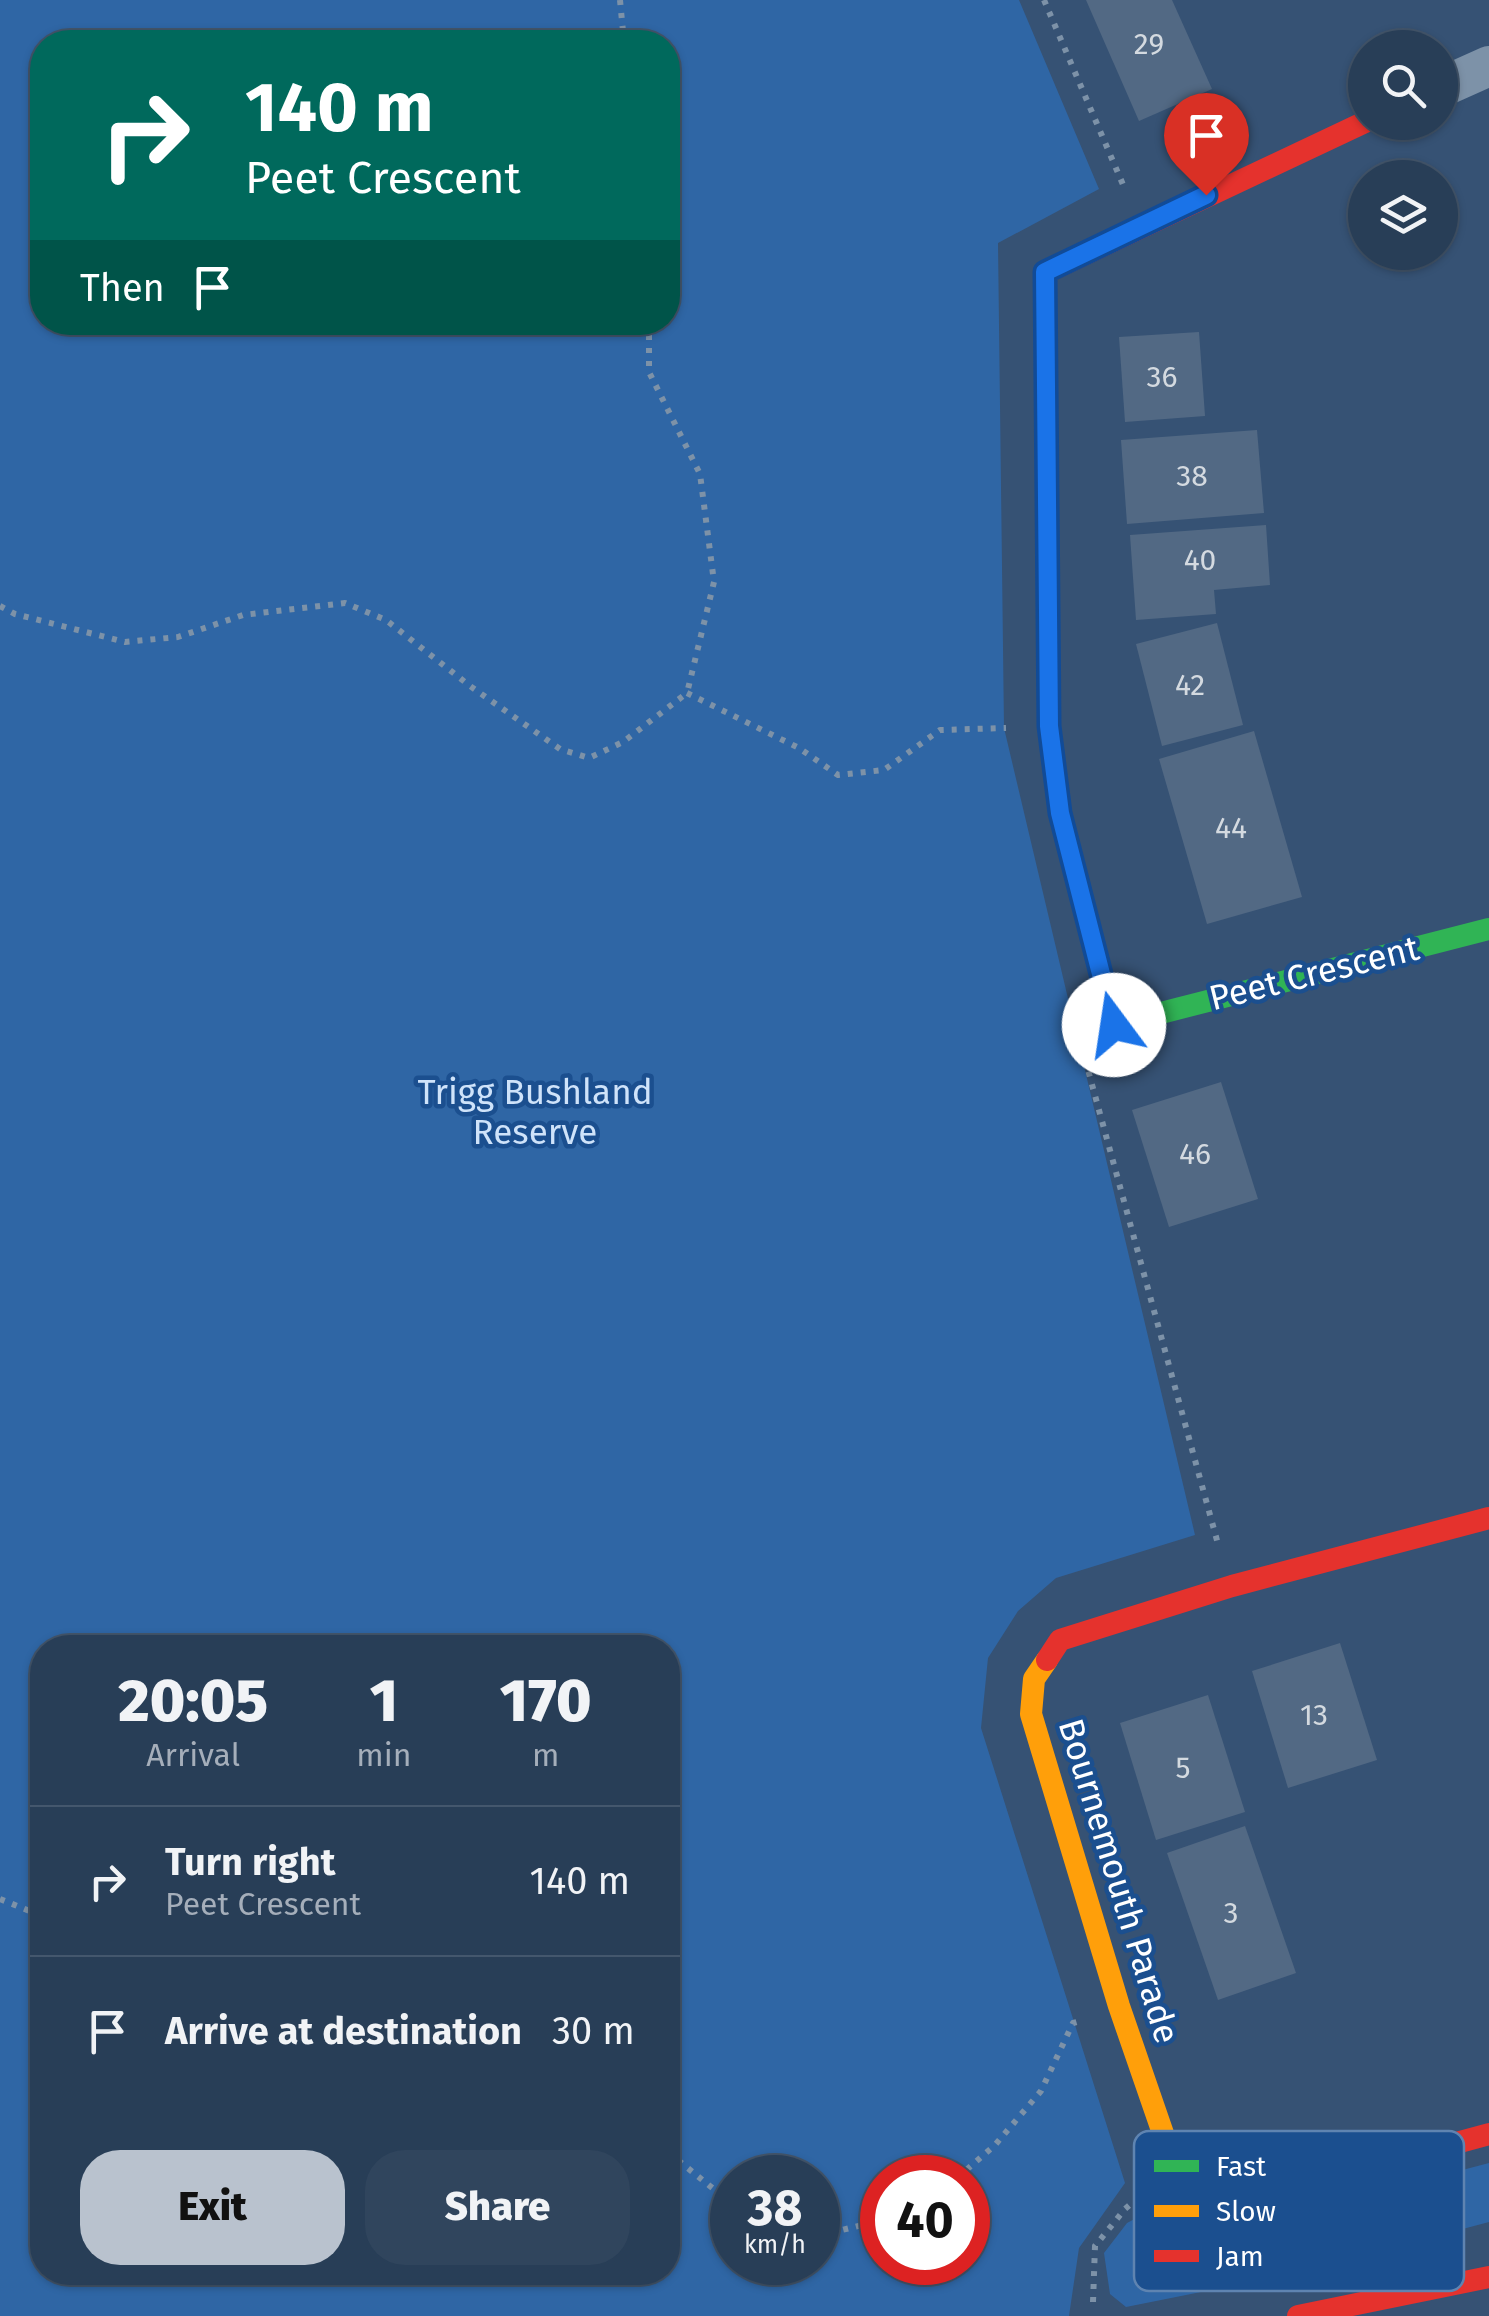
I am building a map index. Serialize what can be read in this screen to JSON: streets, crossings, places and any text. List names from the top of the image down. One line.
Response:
{"streets":{"main road":["Peet Crescent","Bournemouth Parade"]},"parks":["Trigg Bushland Reserve"],"house_numbers":["29","36","38","40","42","44","46","13","5","3"],"legend":["Fast","Slow","Jam"],"page":{"turn":["140 m","Peet Crescent"],"then":"Then","eta":["20:05","Arrival","1","min","170","m"],"list":[{"name":"Turn right","note":"Peet Crescent","value":"140 m"},{"name":"Arrive at destination","value":"30 m"}],"buttons":["Exit","Share"],"speed":"38 km/h","limit":"40"}}
